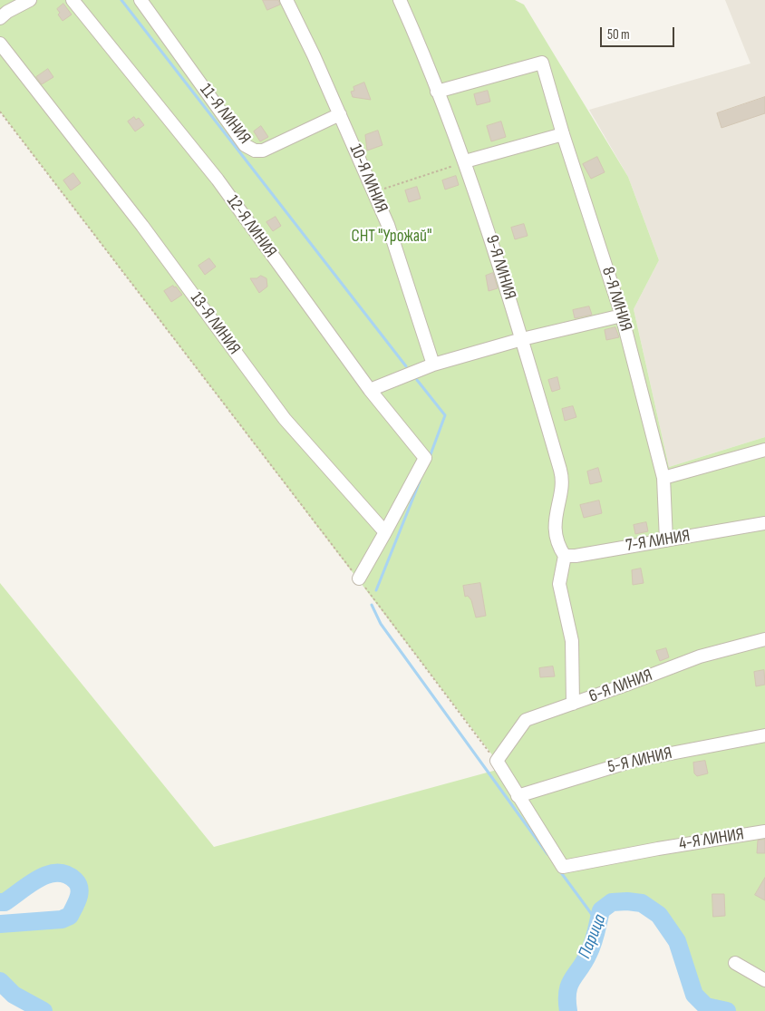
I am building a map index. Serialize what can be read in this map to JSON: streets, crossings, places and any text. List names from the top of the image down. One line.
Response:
{"streets":{"street":["11-Я ЛИНИЯ","10-Я ЛИНИЯ","12-Я ЛИНИЯ","9-Я ЛИНИЯ","8-Я ЛИНИЯ","13-Я ЛИНИЯ","7-Я ЛИНИЯ","6-Я ЛИНИЯ","5-Я ЛИНИЯ","4-Я ЛИНИЯ"]},"crossings":[["11-Я ЛИНИЯ","10-Я ЛИНИЯ"],["12-Я ЛИНИЯ","13-Я ЛИНИЯ"],["9-Я ЛИНИЯ","8-Я ЛИНИЯ"],["9-Я ЛИНИЯ","7-Я ЛИНИЯ"],["8-Я ЛИНИЯ","7-Я ЛИНИЯ"],["5-Я ЛИНИЯ","4-Я ЛИНИЯ"]],"water":["Парица"],"parks":["СНТ \"Урожай\""],"scale_bar":"50 m"}
